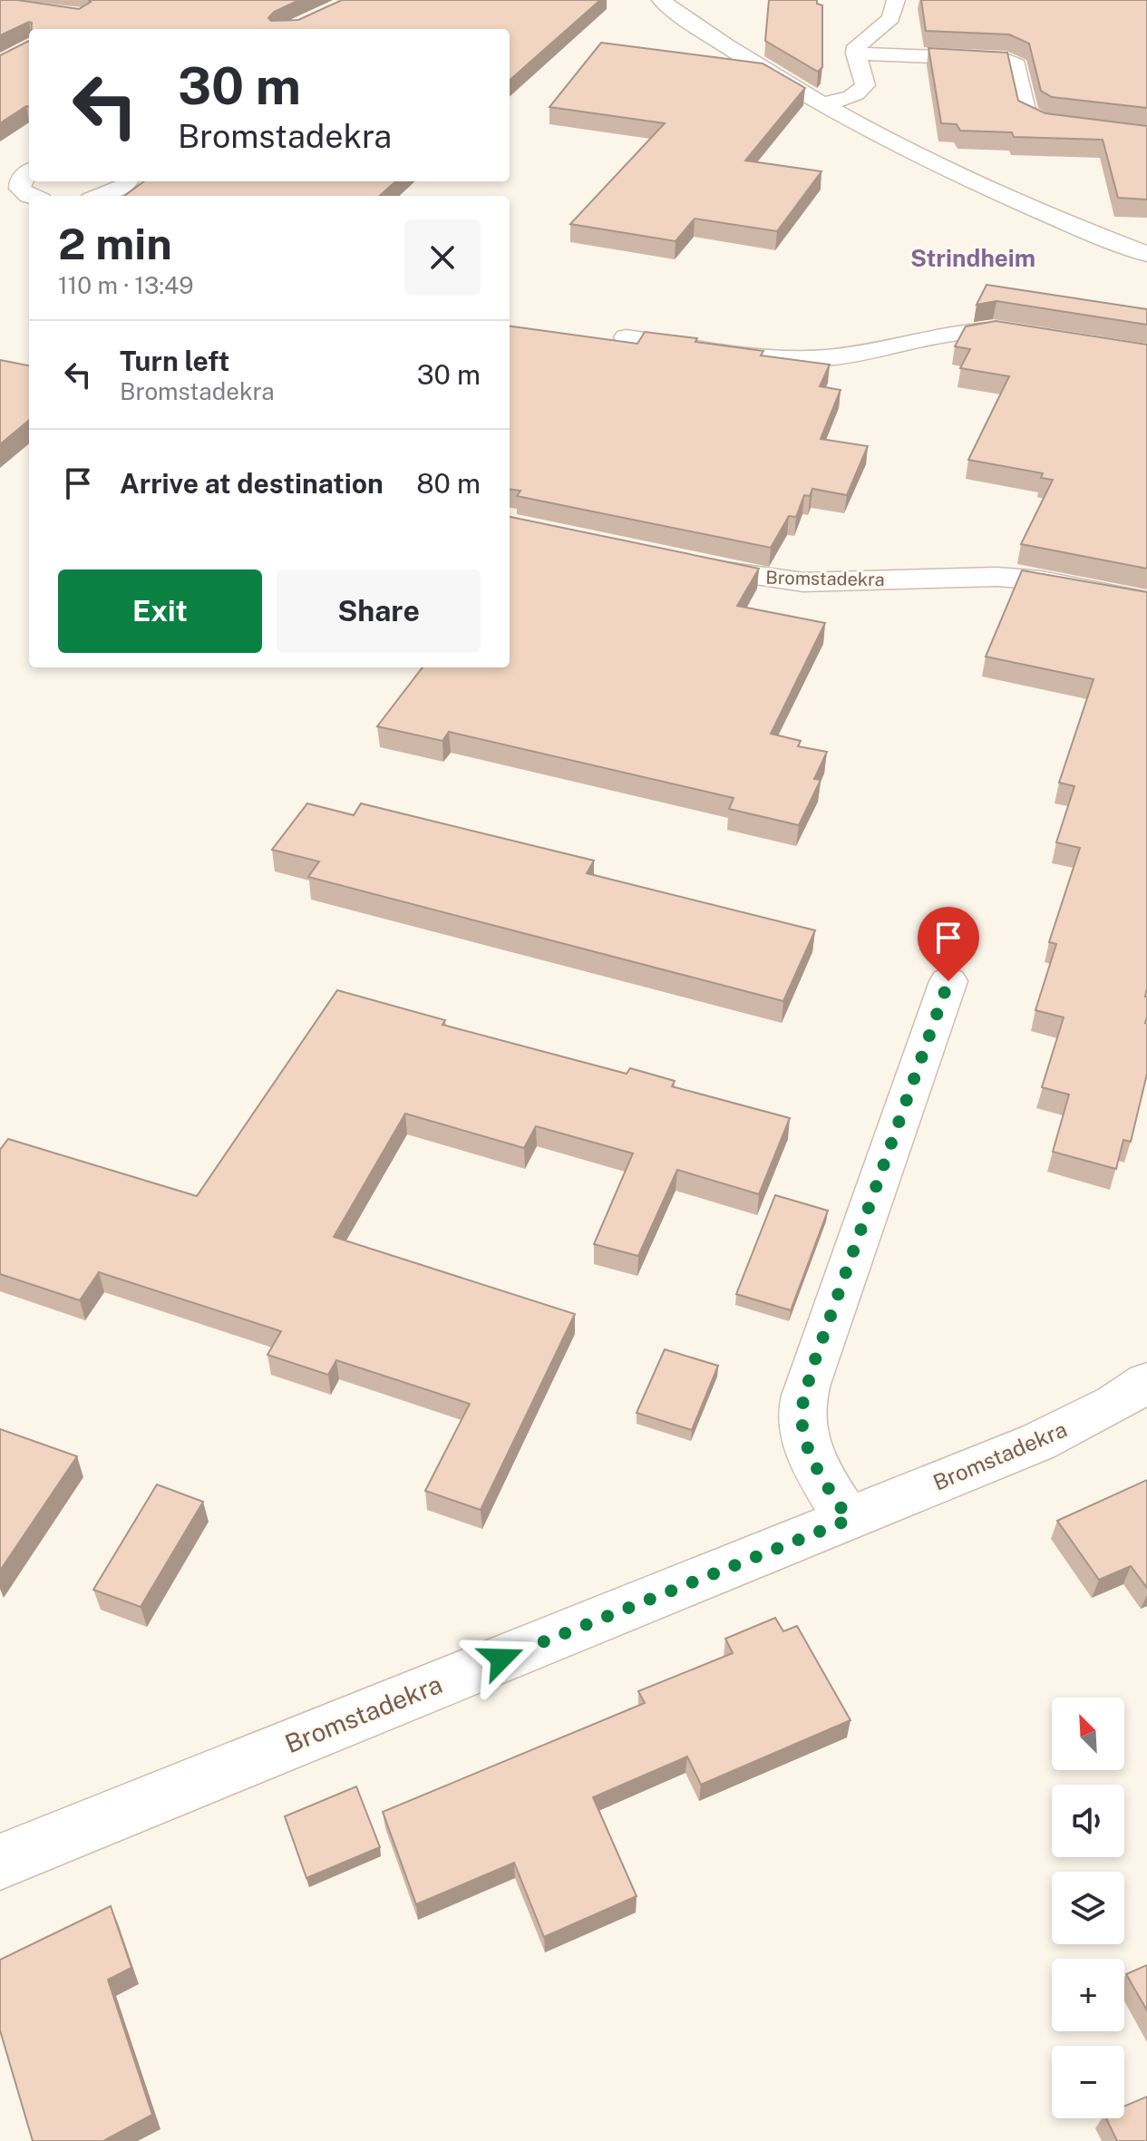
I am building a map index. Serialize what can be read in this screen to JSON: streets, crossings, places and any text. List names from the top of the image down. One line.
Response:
{"streets":{"street":["Bromstadekra"]},"districts":["Strindheim"],"north":"top left","page":{"turn":["30 m","Bromstadekra"],"heading":["2 min","110 m · 13:49"],"list":[{"name":"Turn left","note":"Bromstadekra","value":"30 m"},{"name":"Arrive at destination","value":"80 m"}],"buttons":["Exit","Share"],"map_buttons":["+","−"]}}
